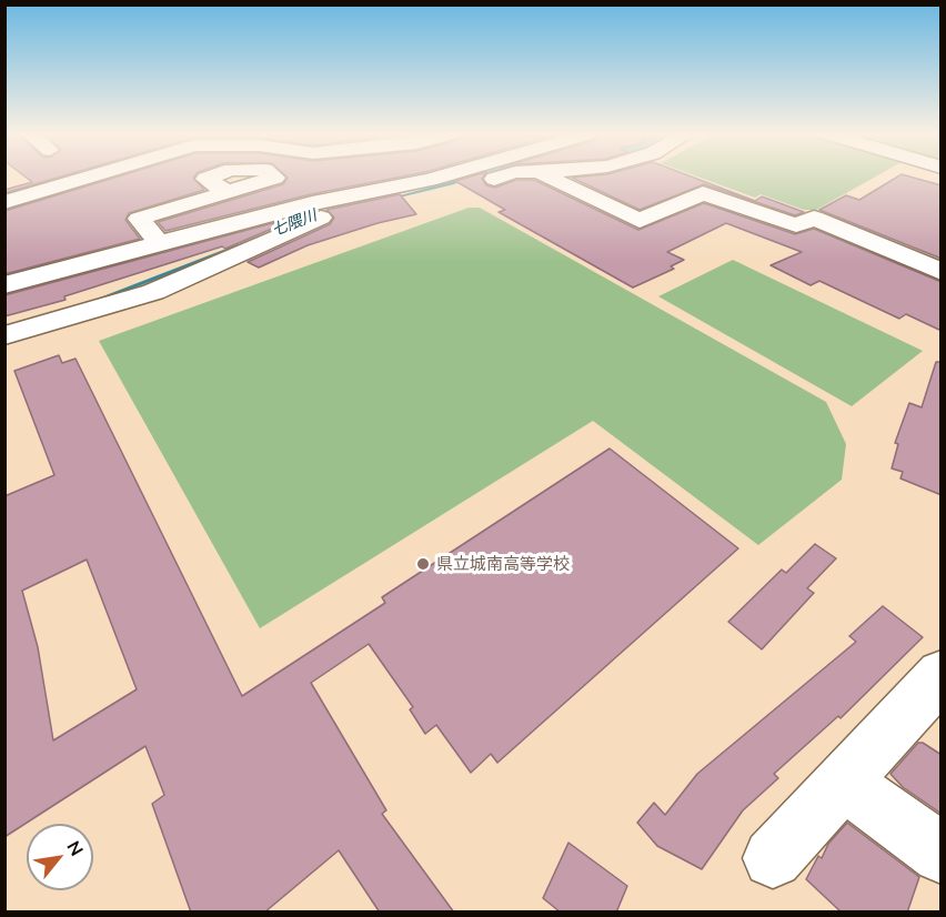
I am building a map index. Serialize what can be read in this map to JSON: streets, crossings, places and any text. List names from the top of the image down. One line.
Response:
{"water":["七隈川"],"places":["県立城南高等学校"],"north":"top right"}
